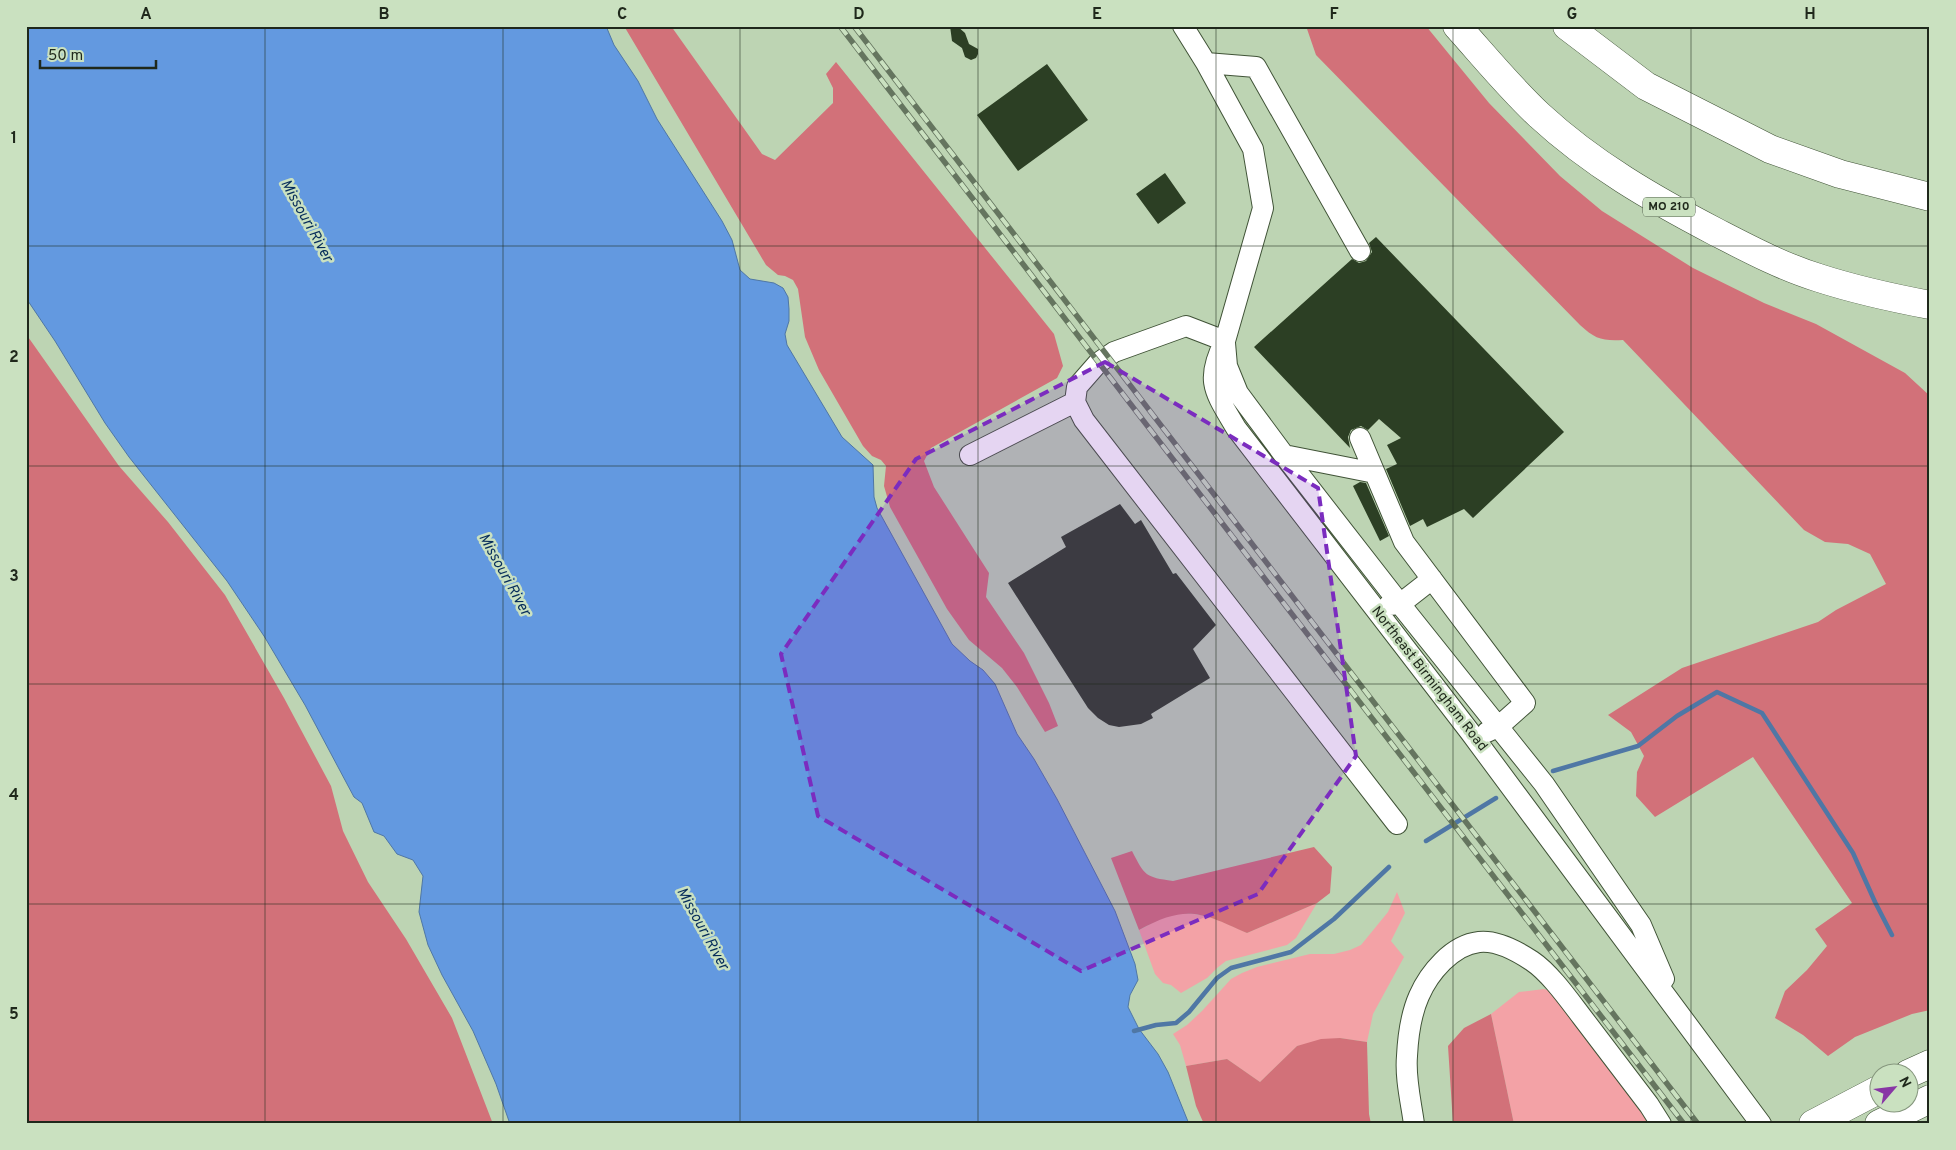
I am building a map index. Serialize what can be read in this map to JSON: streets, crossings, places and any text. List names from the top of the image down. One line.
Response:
{"streets":{"highway":["MO 210"],"street":["Northeast Birmingham Road"]},"water":["Missouri River"],"scale_bar":"50 m","north":"top right","grid":{"columns":["A","B","C","D","E","F","G","H"],"rows":["1","2","3","4","5"]}}
